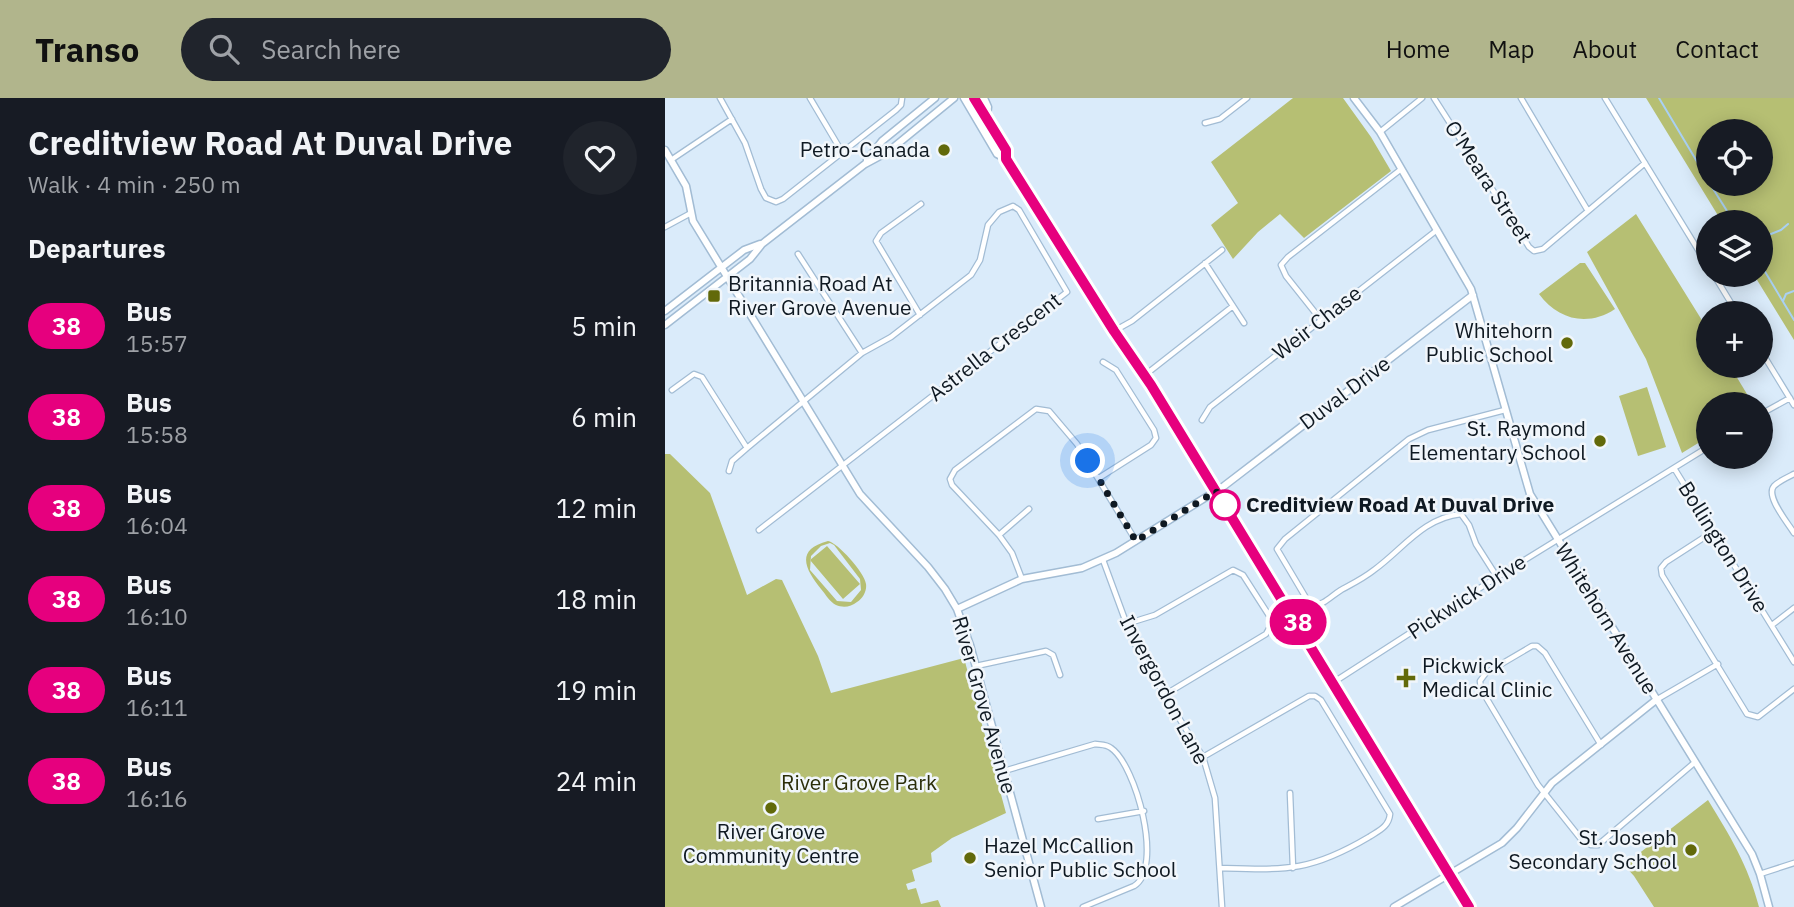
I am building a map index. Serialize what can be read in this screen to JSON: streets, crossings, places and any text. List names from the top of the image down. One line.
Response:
{"streets":{"street":["O'Meara Street","Weir Chase","Astrella Crescent","Duval Drive","Bollington Drive","Pickwick Drive","Whitehorn Avenue","Invergordon Lane","River Grove Avenue"]},"crossings":[["Weir Chase","Whitehorn Avenue"],["Astrella Crescent","River Grove Avenue"],["Duval Drive","Whitehorn Avenue"],["Duval Drive","Invergordon Lane"],["Duval Drive","River Grove Avenue"],["Bollington Drive","Pickwick Drive"],["Pickwick Drive","Whitehorn Avenue"]],"parks":["River Grove Park"],"places":{"other":["Petro-Canada","Whitehorn Public School","St. Raymond Elementary School","Creditview Road At Duval Drive","River Grove Community Centre","St. Joseph Secondary School","Hazel McCallion Senior Public School"],"transit":["Britannia Road At River Grove Avenue"],"health":["Pickwick Medical Clinic"]},"lines":["bus line 38"],"page":{"header":"Transo","search":"Search here","nav":["Home","Map","About","Contact"],"heading":[["Creditview Road At Duval Drive","Walk · 4 min · 250 m"],"Departures"],"on_map":"38","map_buttons":["+","−"],"list":[{"mark":"38","name":"Bus","note":"15:57","value":"5 min"},{"mark":"38","name":"Bus","note":"15:58","value":"6 min"},{"mark":"38","name":"Bus","note":"16:04","value":"12 min"},{"mark":"38","name":"Bus","note":"16:10","value":"18 min"},{"mark":"38","name":"Bus","note":"16:11","value":"19 min"},{"mark":"38","name":"Bus","note":"16:16","value":"24 min"}]}}
